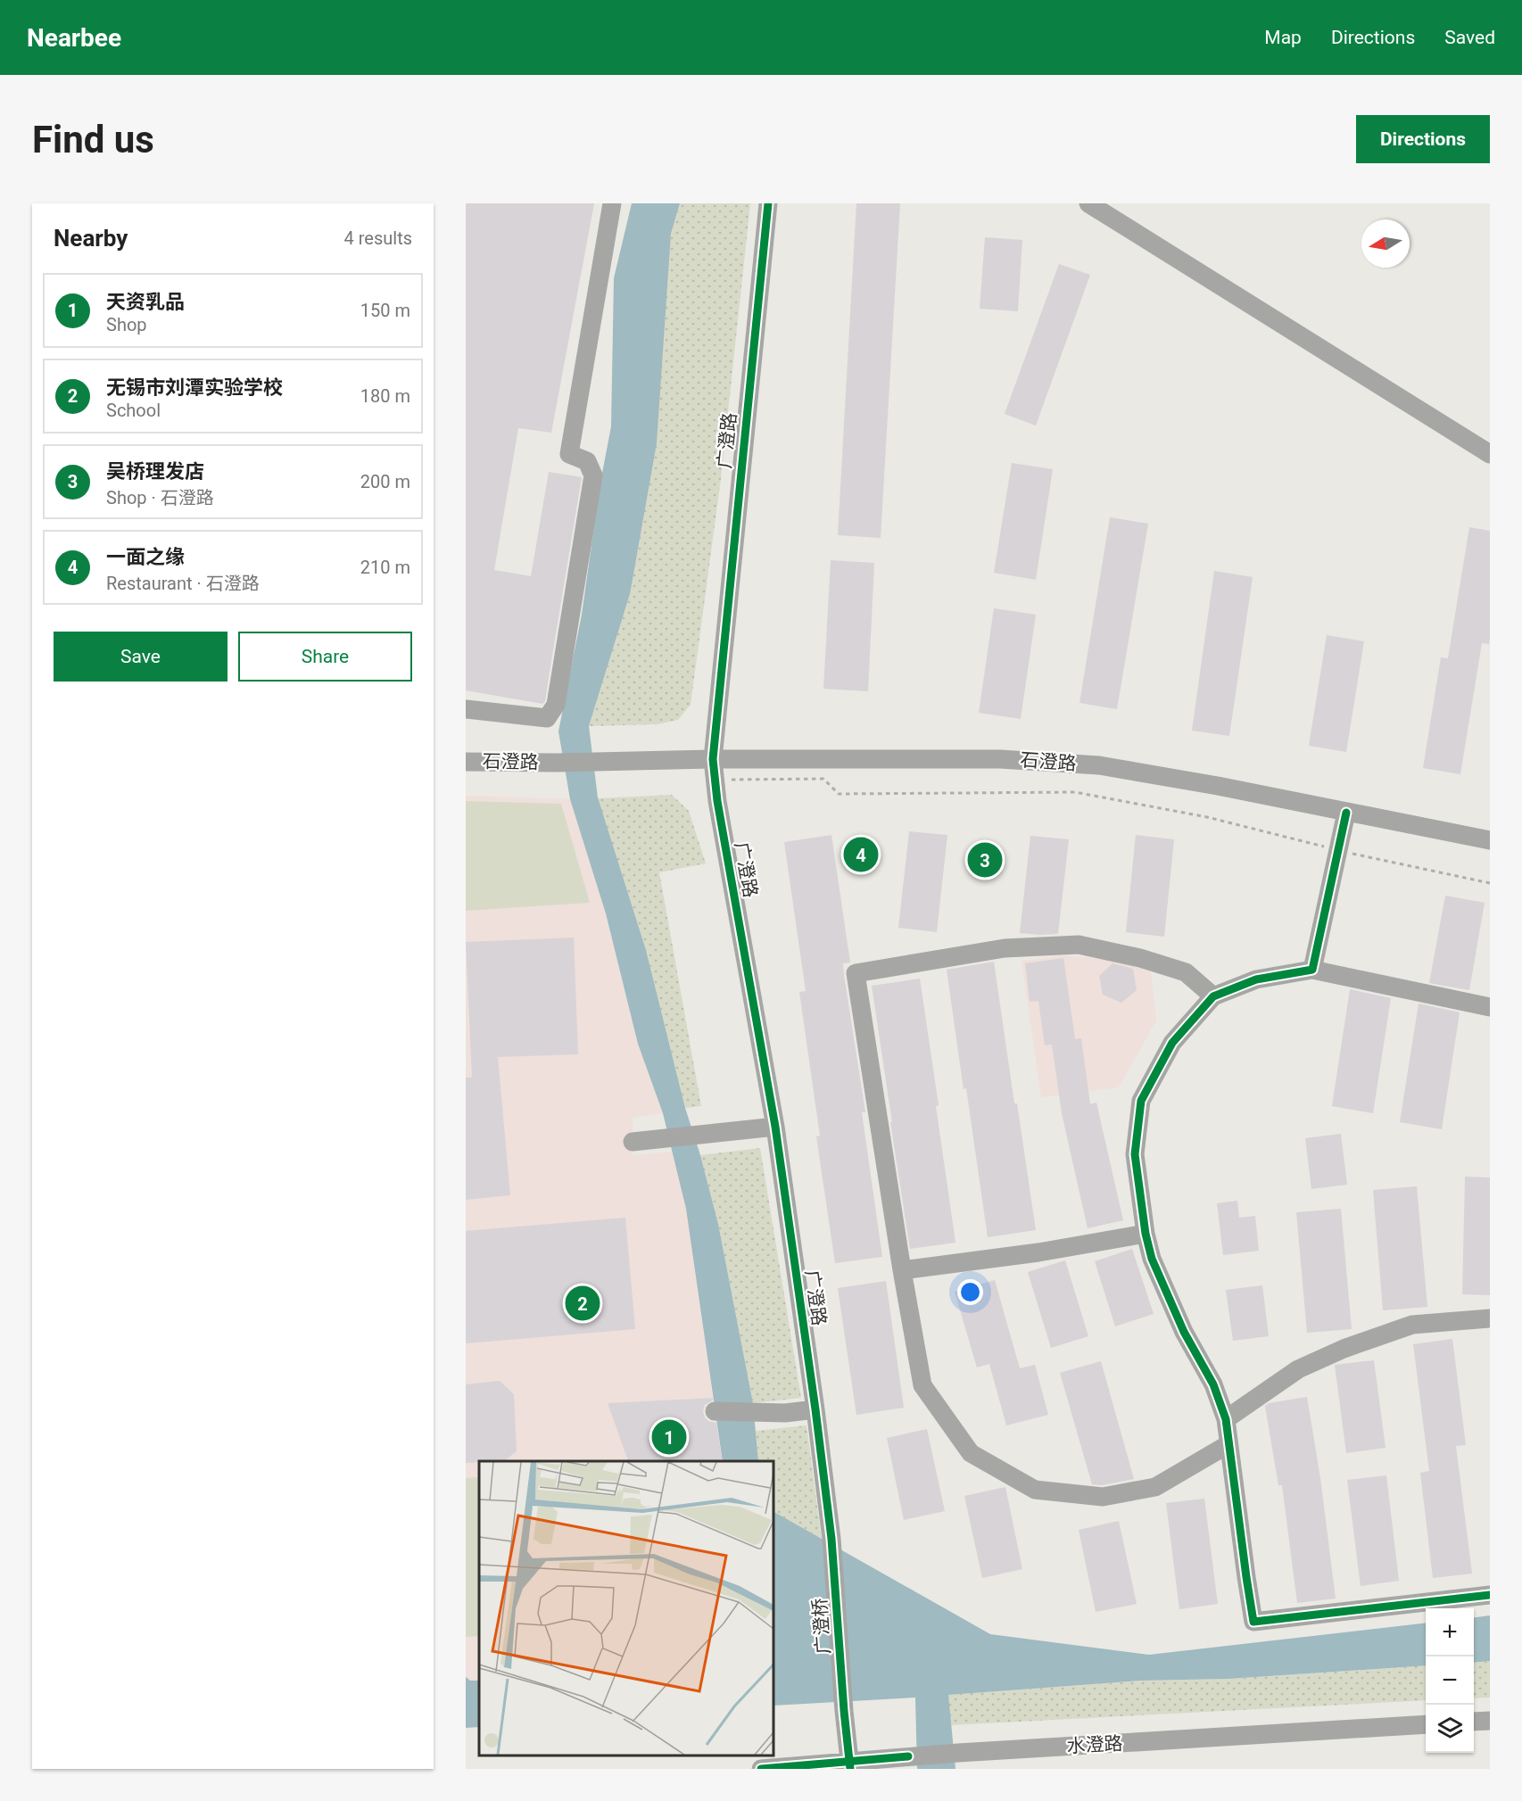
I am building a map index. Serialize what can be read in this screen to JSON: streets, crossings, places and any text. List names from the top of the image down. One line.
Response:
{"streets":{"street":["广澄路","石澄路","广澄桥","水澄路"]},"crossings":[["广澄路","石澄路"],["广澄路","广澄桥"],["广澄桥","水澄路"]],"north":"left","page":{"header":"Nearbee","nav":["Map","Directions","Saved"],"buttons":["Directions",["Save","Share"]],"title":"Find us","heading":["Nearby","4 results"],"list":[{"mark":"1","name":"天资乳品","note":"Shop","value":"150 m"},{"mark":"2","name":"无锡市刘潭实验学校","note":"School","value":"180 m"},{"mark":"3","name":"吴桥理发店","note":"Shop · 石澄路","value":"200 m"},{"mark":"4","name":"一面之缘","note":"Restaurant · 石澄路","value":"210 m"}],"pins":["4","3","2","1"],"map_buttons":["+","−"]}}
